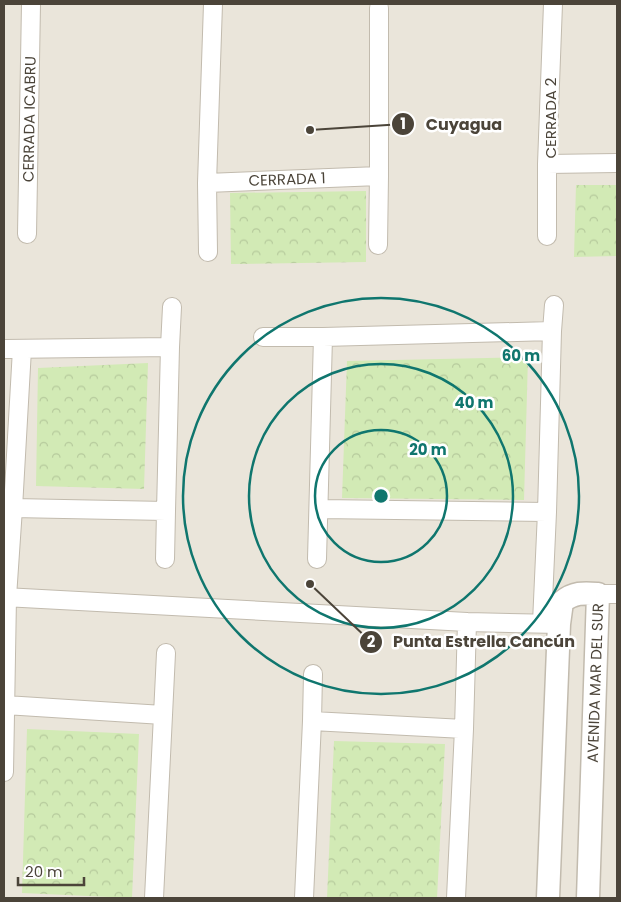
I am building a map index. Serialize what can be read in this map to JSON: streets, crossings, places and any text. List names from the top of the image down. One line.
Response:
{"streets":{"street":["CERRADA 2","CERRADA ICABRU","CERRADA 1","AVENIDA MAR DEL SUR"]},"places":["Cuyagua","Punta Estrella Cancún"],"scale_bar":"20 m","rings":["60 m","40 m","20 m"]}
